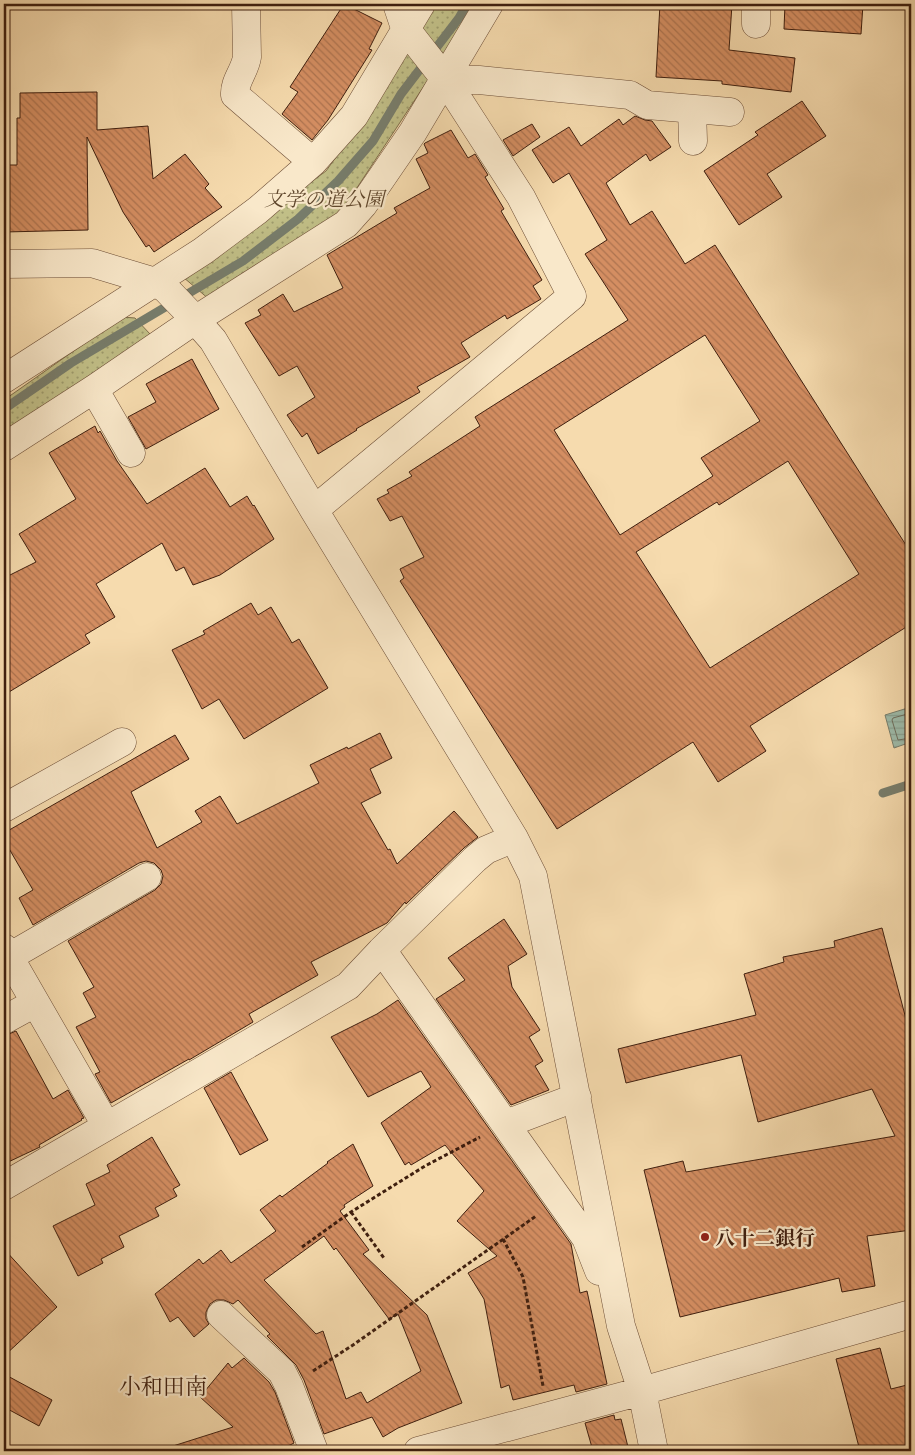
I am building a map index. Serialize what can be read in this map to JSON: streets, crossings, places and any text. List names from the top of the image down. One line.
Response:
{"districts":["小和田南"],"parks":["文学の道公園"],"places":["八十二銀行"]}
